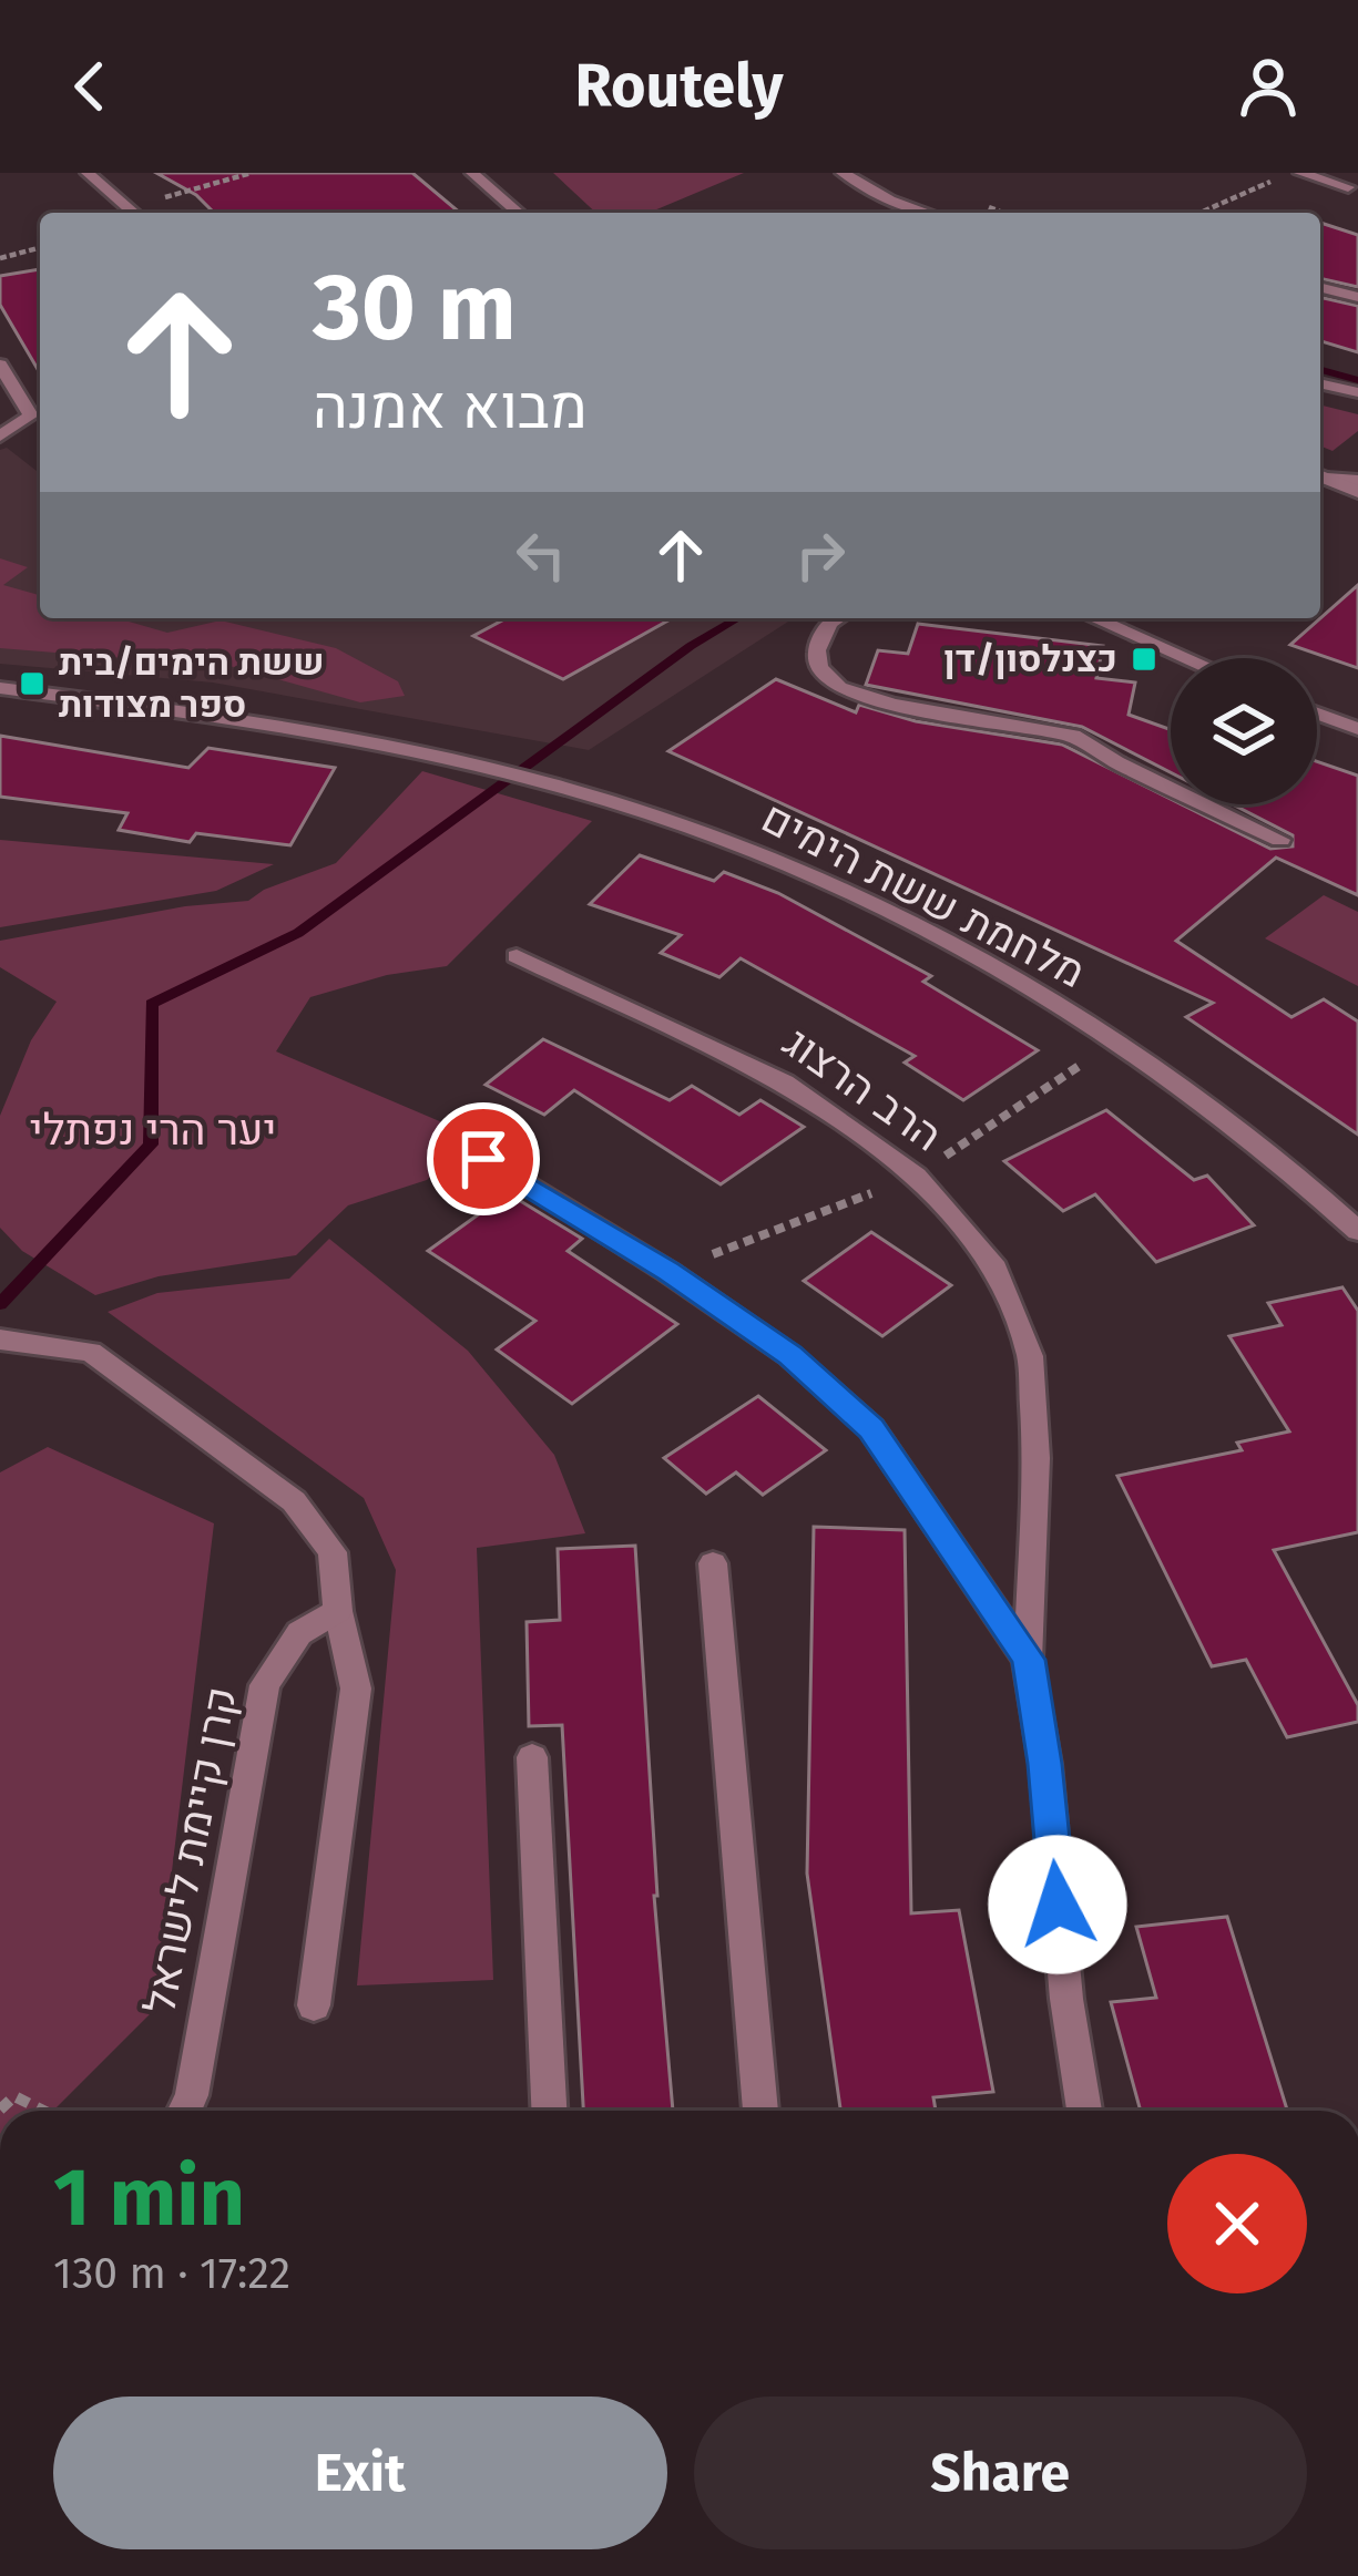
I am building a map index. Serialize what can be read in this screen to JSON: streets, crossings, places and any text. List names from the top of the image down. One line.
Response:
{"streets":{"street":["מלחמת ששת הימים","הרב הרצוג","קרן קיימת לישראל"]},"parks":["יער הרי נפתלי"],"places":{"transit":["כצנלסון/דן","ששת הימים/בית ספר מצודות"]},"page":{"header":"Routely","turn":["30 m","מבוא אמנה"],"heading":["1 min","130 m · 17:22"],"buttons":["Exit","Share"]}}
